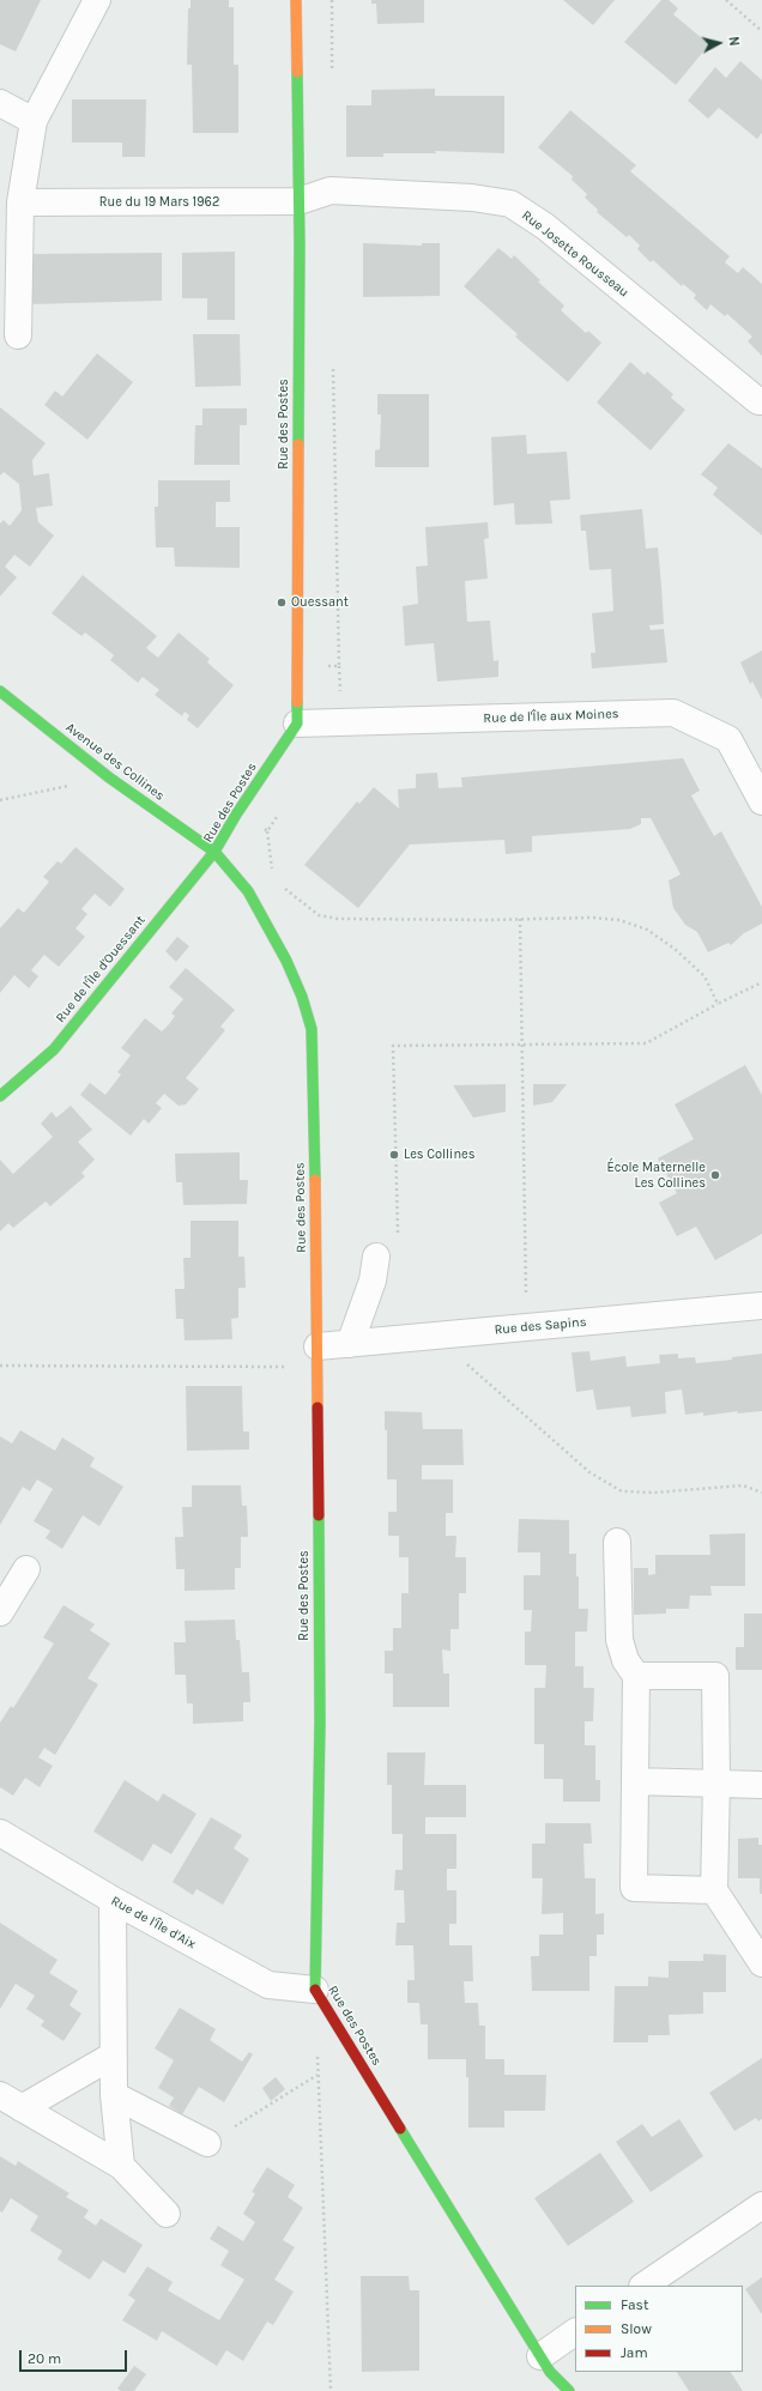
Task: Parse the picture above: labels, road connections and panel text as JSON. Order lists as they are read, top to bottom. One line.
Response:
{"streets":{"street":["Rue du 19 Mars 1962","Rue Josette Rousseau","Rue des Postes","Rue de l'Île aux Moines","Avenue des Collines","Rue de l'Île d'Ouessant","Rue des Sapins","Rue de l'Île d'Aix"]},"crossings":[["Rue du 19 Mars 1962","Rue Josette Rousseau"],["Rue du 19 Mars 1962","Rue des Postes"],["Rue Josette Rousseau","Rue des Postes"],["Rue des Postes","Rue de l'Île aux Moines"],["Rue des Postes","Avenue des Collines"],["Rue des Postes","Rue de l'Île d'Ouessant"],["Rue des Postes","Rue des Sapins"],["Rue des Postes","Rue de l'Île d'Aix"],["Avenue des Collines","Rue de l'Île d'Ouessant"]],"places":["Ouessant","Les Collines","École Maternelle Les Collines"],"legend":["Fast","Slow","Jam"],"scale_bar":"20 m","north":"right"}
